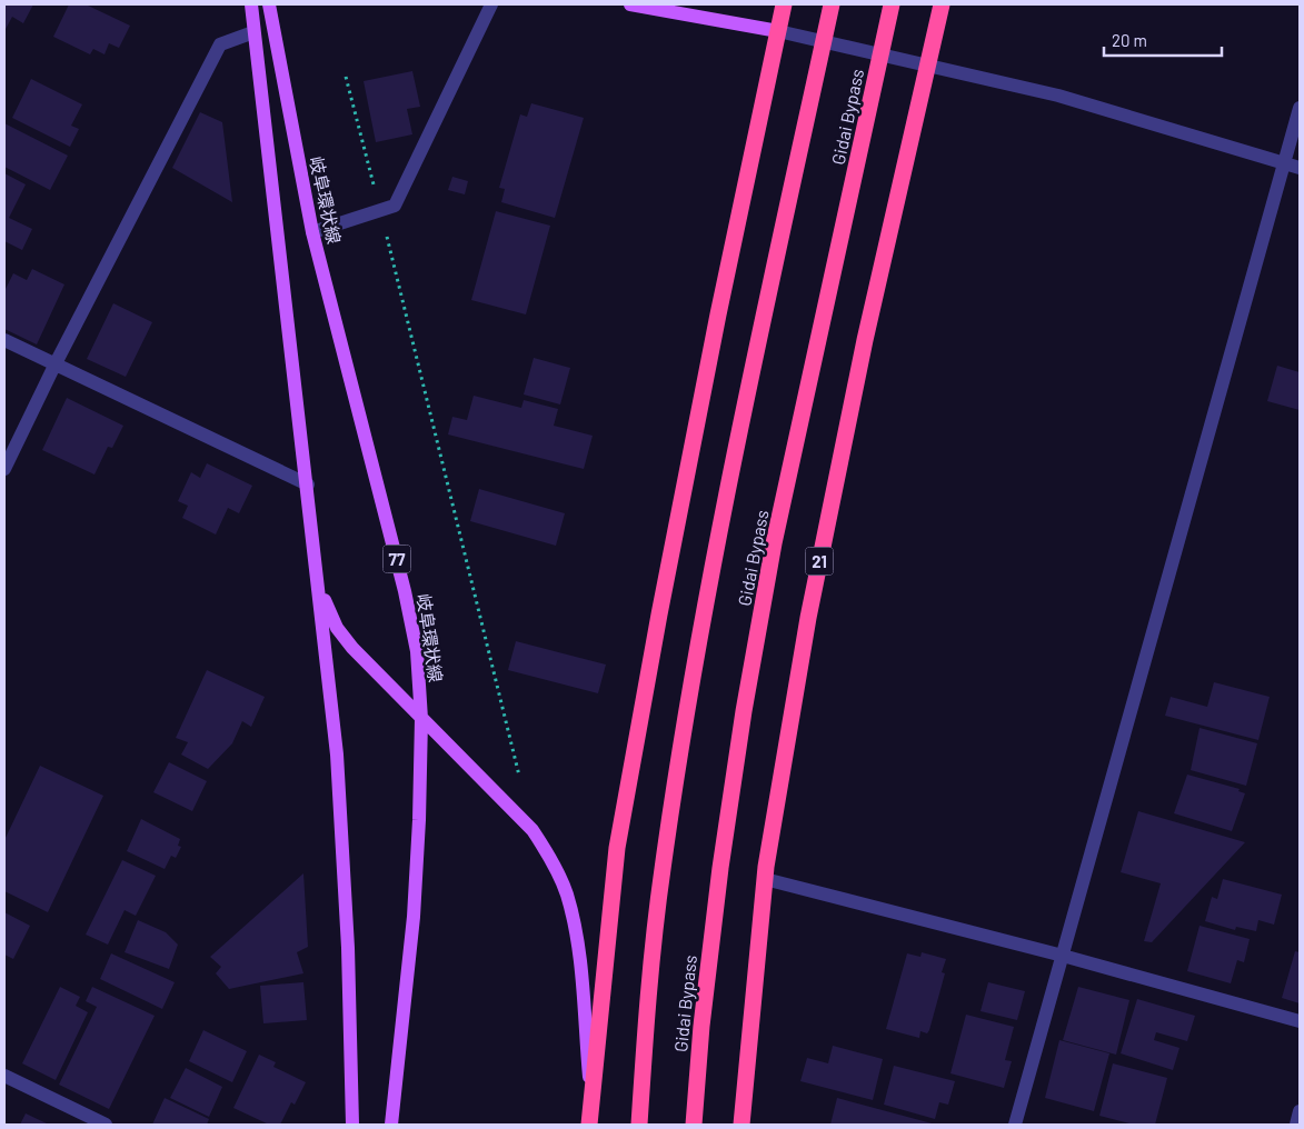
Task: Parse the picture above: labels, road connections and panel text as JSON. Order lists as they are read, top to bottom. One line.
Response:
{"streets":{"highway":["Gidai Bypass","21"],"main road":["岐阜環状線","77"]},"scale_bar":"20 m"}
